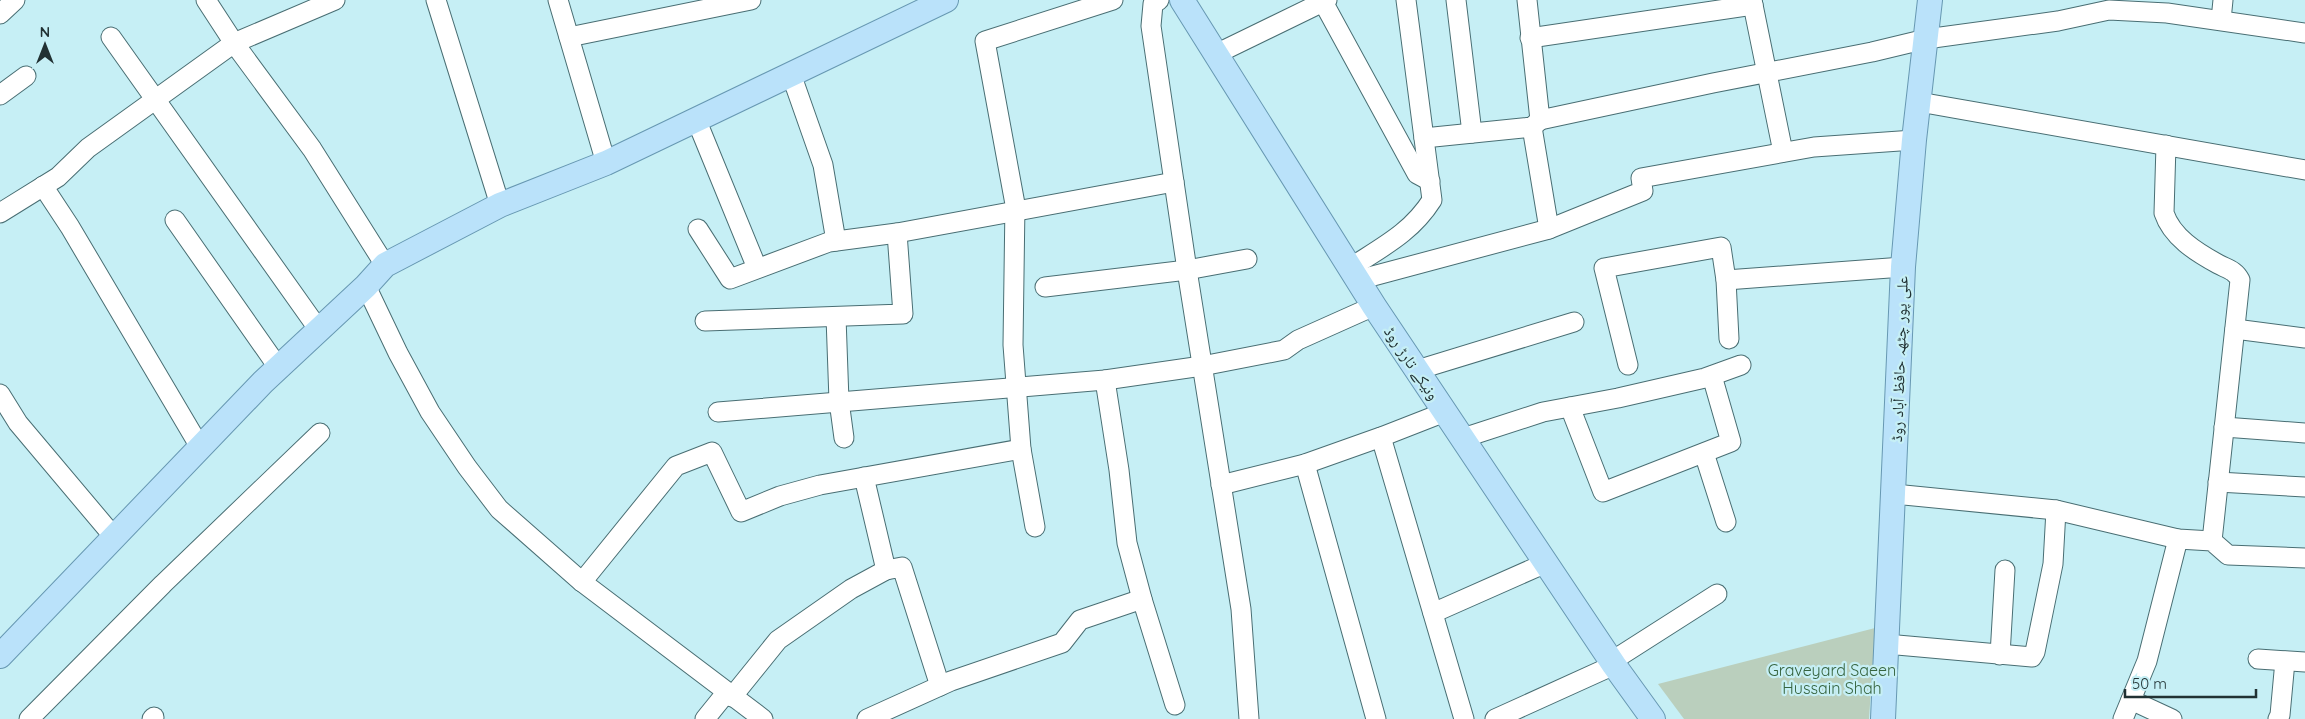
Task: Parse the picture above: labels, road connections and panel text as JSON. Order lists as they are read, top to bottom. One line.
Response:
{"streets":{"main road":["علی پور چٹھہ حافظ آباد روڈ","ونیکے تارڑ روڈ"]},"parks":["Graveyard Saeen Hussain Shah"],"scale_bar":"50 m","north":"top"}
